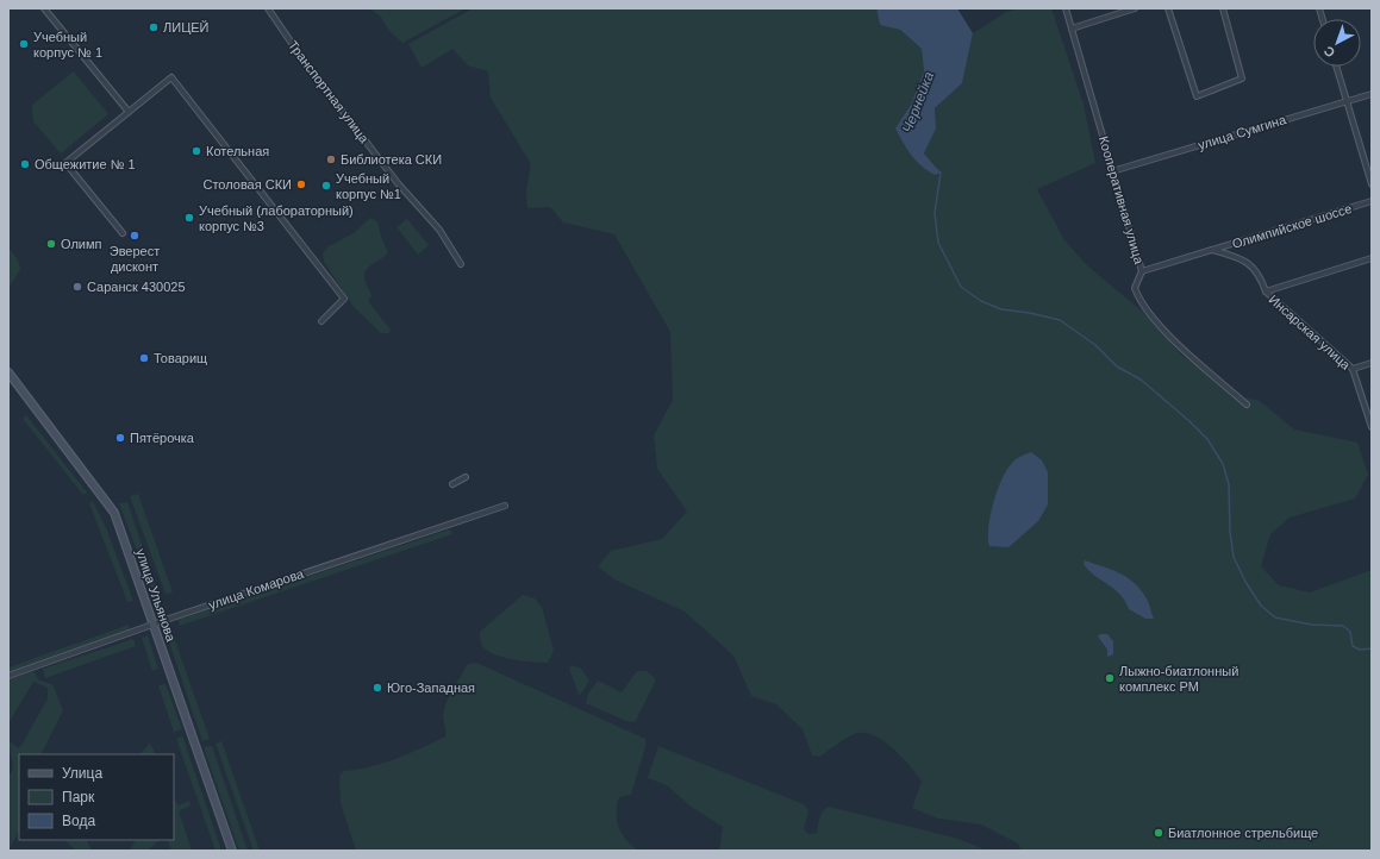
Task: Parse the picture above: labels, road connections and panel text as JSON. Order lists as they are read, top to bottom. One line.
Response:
{"streets":{"main road":["улица Ульянова"],"street":["Транспортная улица","улица Сумгина","Кооперативная улица","Олимпийское шоссе","Инсарская улица","улица Комарова"]},"crossings":[["улица Сумгина","Кооперативная улица"],["Кооперативная улица","Олимпийское шоссе"],["улица Комарова","улица Ульянова"]],"water":["Чернейка"],"places":["ЛИЦЕЙ","Учебный корпус № 1","Котельная","Библиотека СКИ","Общежитие № 1","Столовая СКИ","Учебный корпус №1","Учебный (лабораторный) корпус №3","Эверест дисконт","Олимп","Саранск 430025","Товарищ","Пятёрочка","Лыжно-биатлонный комплекс РМ","Юго-Западная","Биатлонное стрельбище"],"legend":["Улица","Парк","Вода"],"north":"bottom left"}
